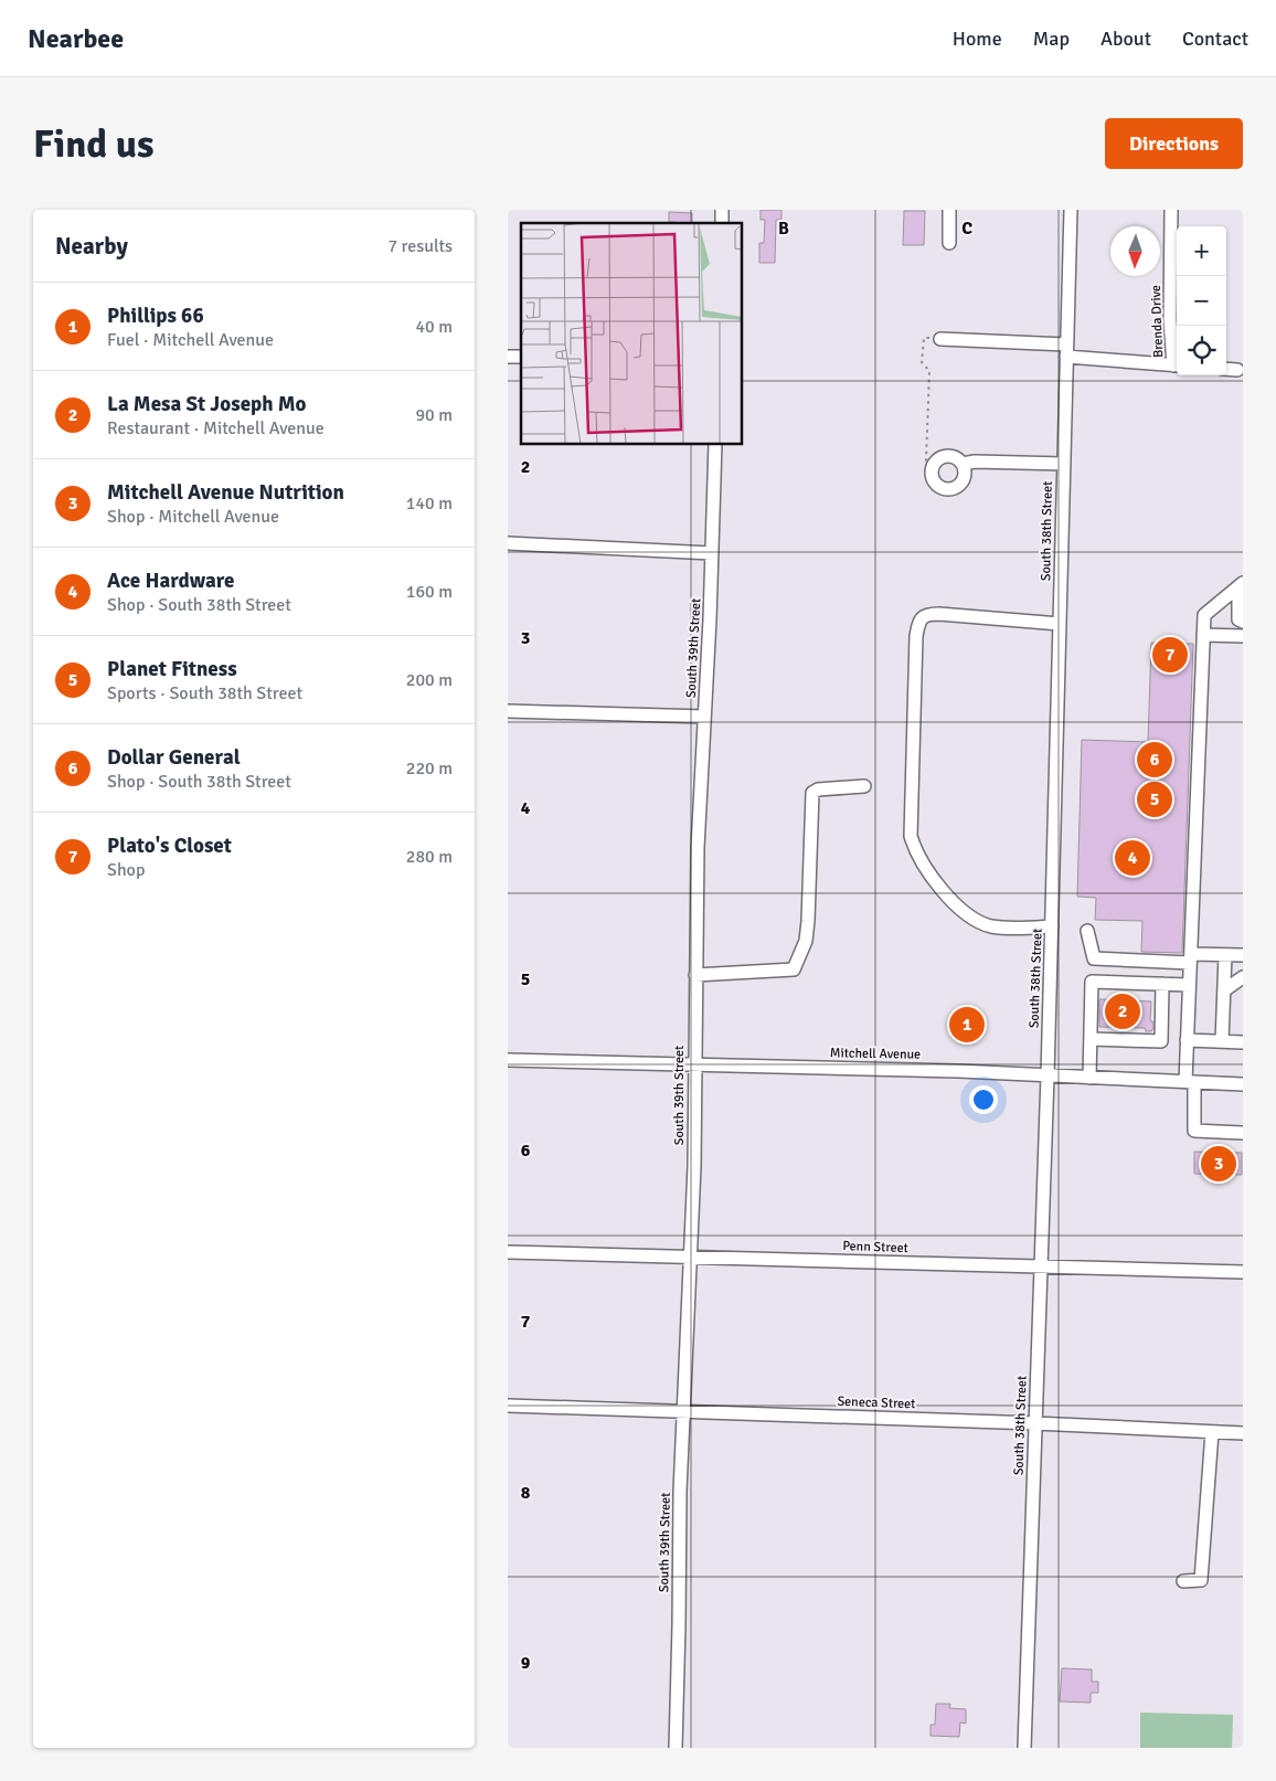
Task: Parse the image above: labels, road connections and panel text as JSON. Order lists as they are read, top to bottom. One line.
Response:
{"streets":{"street":["Brenda Drive","South 38th Street","South 39th Street","Mitchell Avenue","Penn Street","Seneca Street"]},"crossings":[["South 38th Street","Mitchell Avenue"],["South 38th Street","Penn Street"],["South 38th Street","Seneca Street"],["South 39th Street","Mitchell Avenue"],["South 39th Street","Penn Street"],["South 39th Street","Seneca Street"]],"north":"bottom","page":{"header":"Nearbee","nav":["Home","Map","About","Contact"],"buttons":"Directions","title":"Find us","heading":["Nearby","7 results"],"map_buttons":["+","−"],"list":[{"mark":"1","name":"Phillips 66","note":"Fuel · Mitchell Avenue","value":"40 m"},{"mark":"2","name":"La Mesa St Joseph Mo","note":"Restaurant · Mitchell Avenue","value":"90 m"},{"mark":"3","name":"Mitchell Avenue Nutrition","note":"Shop · Mitchell Avenue","value":"140 m"},{"mark":"4","name":"Ace Hardware","note":"Shop · South 38th Street","value":"160 m"},{"mark":"5","name":"Planet Fitness","note":"Sports · South 38th Street","value":"200 m"},{"mark":"6","name":"Dollar General","note":"Shop · South 38th Street","value":"220 m"},{"mark":"7","name":"Plato's Closet","note":"Shop","value":"280 m"}],"pins":["7","6","5","4","2","1","3"]},"grid":{"columns":["B","C"],"rows":["2","3","4","5","6","7","8","9"]}}
